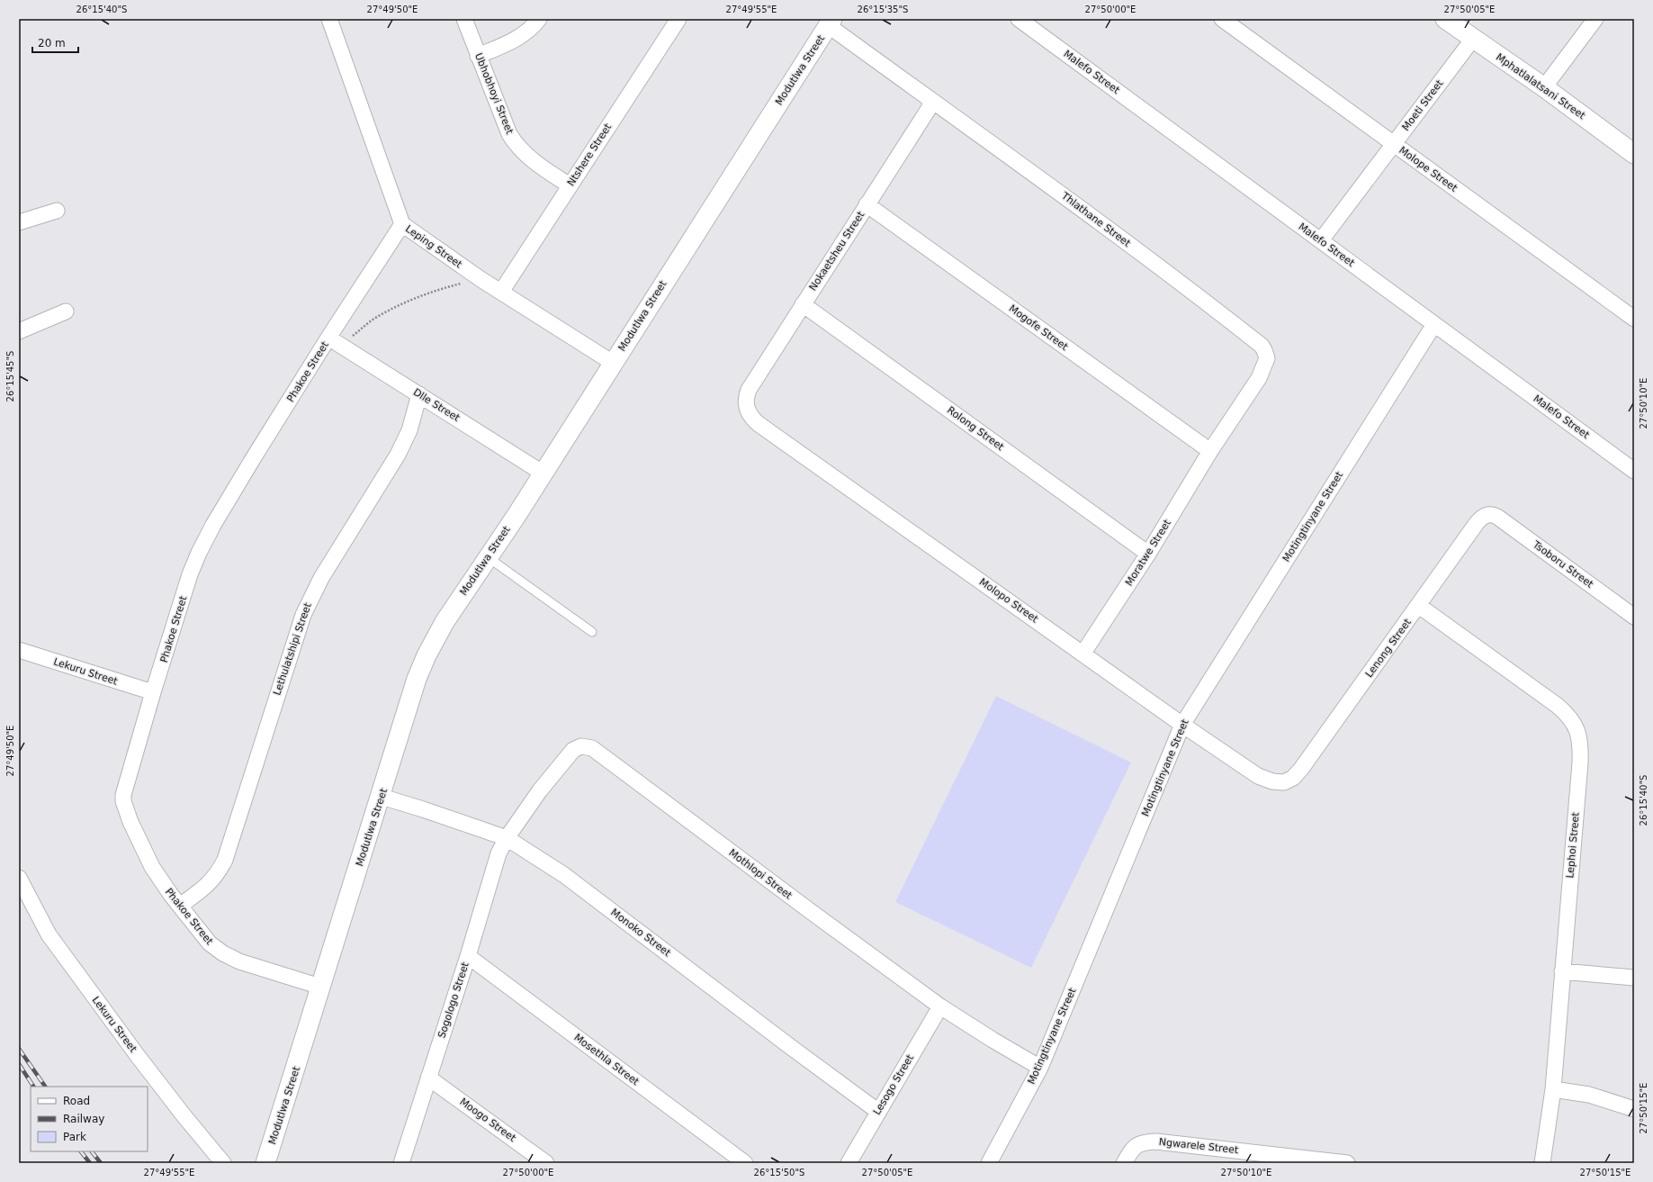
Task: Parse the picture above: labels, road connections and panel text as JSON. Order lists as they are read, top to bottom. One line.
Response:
{"streets":{"street":["Modutlwa Street","Malefo Street","Mphatlalatsani Street","Ubhobhoyi Street","Moeti Street","Ntshere Street","Molope Street","Thlathane Street","Leping Street","Nokaetsheu Street","Mogofe Street","Phakoe Street","Dlle Street","Rolong Street","Motingtinyane Street","Moratwe Street","Tsoboru Street","Molopo Street","Lenong Street","Lethulatshipi Street","Lekuru Street","Lephoi Street","Mothlopi Street","Monoko Street","Sogologo Street","Mosethla Street","Lesogo Street","Moogo Street","Ngwarele Street"]},"crossings":[["Modutlwa Street","Thlathane Street"],["Modutlwa Street","Leping Street"],["Modutlwa Street","Phakoe Street"],["Modutlwa Street","Dlle Street"],["Modutlwa Street","Monoko Street"],["Malefo Street","Moeti Street"],["Malefo Street","Motingtinyane Street"],["Mphatlalatsani Street","Moeti Street"],["Ubhobhoyi Street","Ntshere Street"],["Moeti Street","Molope Street"],["Ntshere Street","Leping Street"],["Thlathane Street","Nokaetsheu Street"],["Thlathane Street","Mogofe Street"],["Thlathane Street","Moratwe Street"],["Leping Street","Phakoe Street"],["Nokaetsheu Street","Mogofe Street"],["Nokaetsheu Street","Rolong Street"],["Nokaetsheu Street","Molopo Street"],["Mogofe Street","Moratwe Street"],["Phakoe Street","Dlle Street"],["Phakoe Street","Lethulatshipi Street"],["Phakoe Street","Lekuru Street"],["Dlle Street","Lethulatshipi Street"],["Rolong Street","Moratwe Street"],["Motingtinyane Street","Molopo Street"],["Motingtinyane Street","Mothlopi Street"],["Moratwe Street","Molopo Street"],["Tsoboru Street","Lenong Street"],["Molopo Street","Lenong Street"],["Lenong Street","Lephoi Street"],["Mothlopi Street","Monoko Street"],["Mothlopi Street","Sogologo Street"],["Mothlopi Street","Lesogo Street"],["Monoko Street","Sogologo Street"],["Monoko Street","Lesogo Street"],["Sogologo Street","Mosethla Street"],["Sogologo Street","Moogo Street"]],"legend":["Road","Railway","Park"],"scale_bar":"20 m","coordinates":["26°15'40\"S","27°49'50\"E","27°49'55\"E","26°15'35\"S","27°50'00\"E","27°50'05\"E","26°15'45\"S","27°50'10\"E","27°50'15\"E","26°15'50\"S"]}
